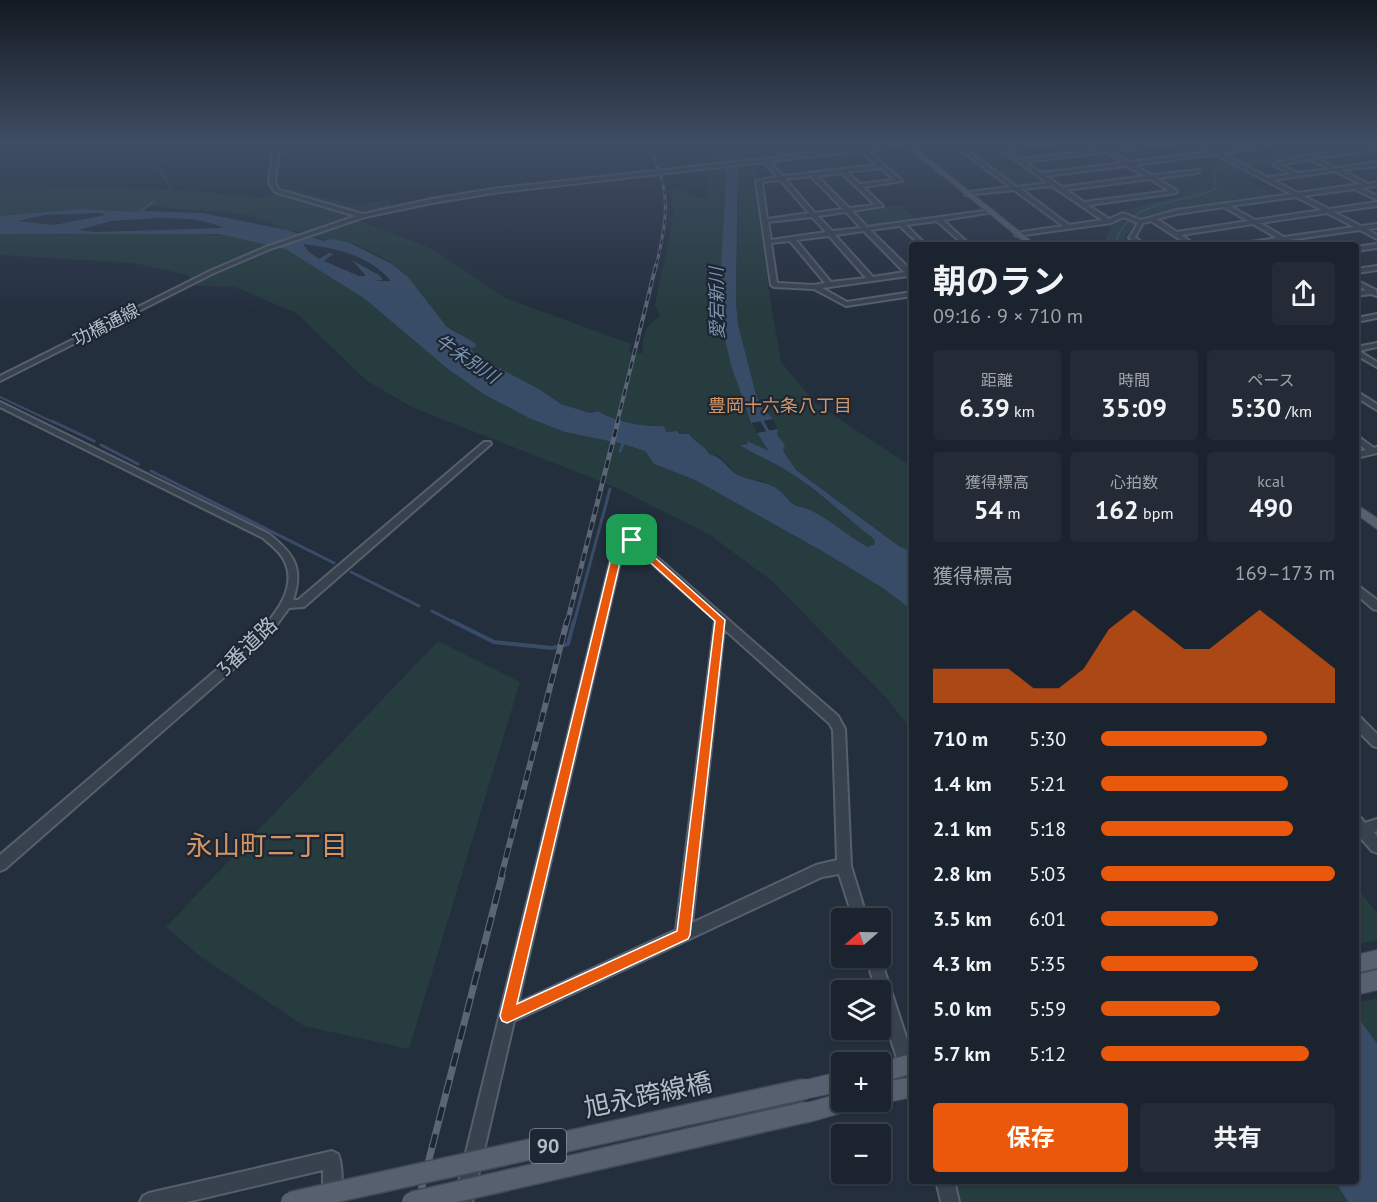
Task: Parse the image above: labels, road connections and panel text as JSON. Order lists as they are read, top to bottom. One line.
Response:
{"streets":{"main road":["旭永跨線橋","90"],"street":["功橋通線","3番道路"]},"districts":["豊岡十六条八丁目","永山町二丁目"],"water":["愛宕新川","牛朱別川"],"north":"left","page":{"heading":["朝のラン","09:16 · 9 × 710 m"],"stats":[["距離","6.39 km"],["時間","35:09"],["ペース","5:30 /km"],["獲得標高","54 m"],["心拍数","162 bpm"],["kcal","490"]],"chart":["獲得標高","169–173 m"],"list":[{"name":"710 m","note":"5:30"},{"name":"1.4 km","note":"5:21"},{"name":"2.1 km","note":"5:18"},{"name":"2.8 km","note":"5:03"},{"name":"3.5 km","note":"6:01"},{"name":"4.3 km","note":"5:35"},{"name":"5.0 km","note":"5:59"},{"name":"5.7 km","note":"5:12"}],"map_buttons":["+","−"],"buttons":["保存","共有"]}}
